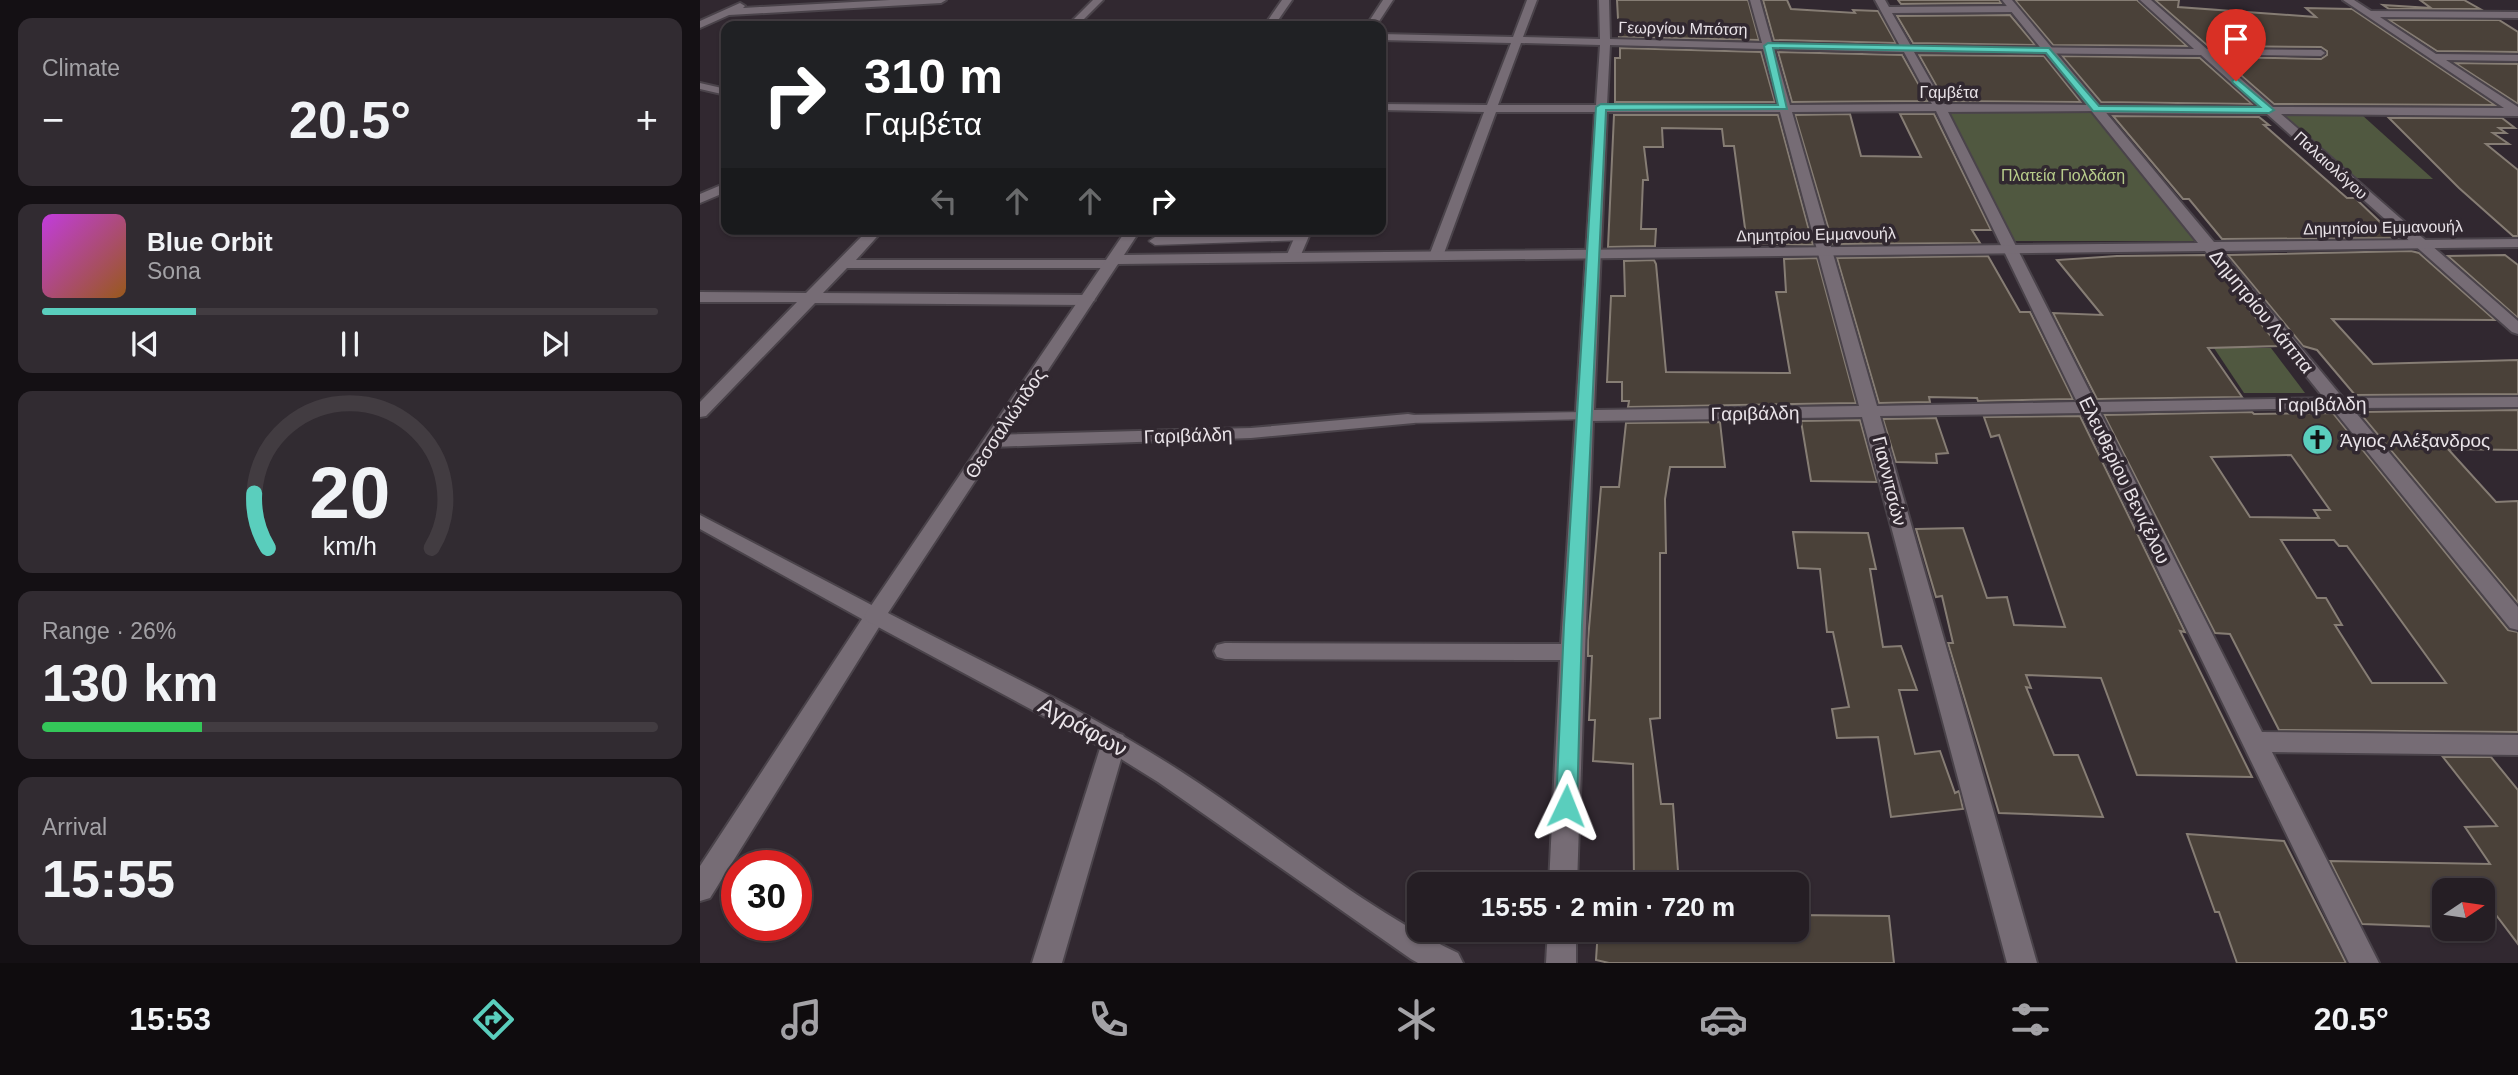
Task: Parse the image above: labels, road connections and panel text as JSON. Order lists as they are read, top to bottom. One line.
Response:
{"streets":{"street":["Γεωργίου Μπότση","Γαμβέτα","Παλαιολόγου","Δημητρίου Εμμανουήλ","Δημητρίου Λάππα","Γαριβάλδη","Θεσσαλιώτιδος","Ελευθερίου Βενιζέλου","Γιαννιτσών","Αγράφων"]},"crossings":[["Γεωργίου Μπότση","Παλαιολόγου"],["Γεωργίου Μπότση","Δημητρίου Λάππα"],["Γεωργίου Μπότση","Ελευθερίου Βενιζέλου"],["Γεωργίου Μπότση","Γιαννιτσών"],["Γαμβέτα","Παλαιολόγου"],["Γαμβέτα","Δημητρίου Λάππα"],["Γαμβέτα","Ελευθερίου Βενιζέλου"],["Γαμβέτα","Γιαννιτσών"],["Παλαιολόγου","Δημητρίου Εμμανουήλ"],["Δημητρίου Εμμανουήλ","Δημητρίου Λάππα"],["Δημητρίου Εμμανουήλ","Θεσσαλιώτιδος"],["Δημητρίου Εμμανουήλ","Ελευθερίου Βενιζέλου"],["Δημητρίου Εμμανουήλ","Γιαννιτσών"],["Δημητρίου Λάππα","Γαριβάλδη"],["Γαριβάλδη","Θεσσαλιώτιδος"],["Γαριβάλδη","Ελευθερίου Βενιζέλου"],["Γαριβάλδη","Γιαννιτσών"],["Θεσσαλιώτιδος","Αγράφων"]],"parks":["Πλατεία Γιολδάση"],"places":{"church":["Άγιος Αλέξανδρος"]},"north":"right","page":{"tile":["Climate",["Range · 26%","130 km"],["Arrival","15:55"]],"turn":["310 m","Γαμβέτα"],"heat":["−","20.5°","+"],"song":["Blue Orbit","Sona"],"limit":"30","trip":"15:55 · 2 min · 720 m","tabs":["15:53","20.5°"],"gauge":["20","km/h"]}}
